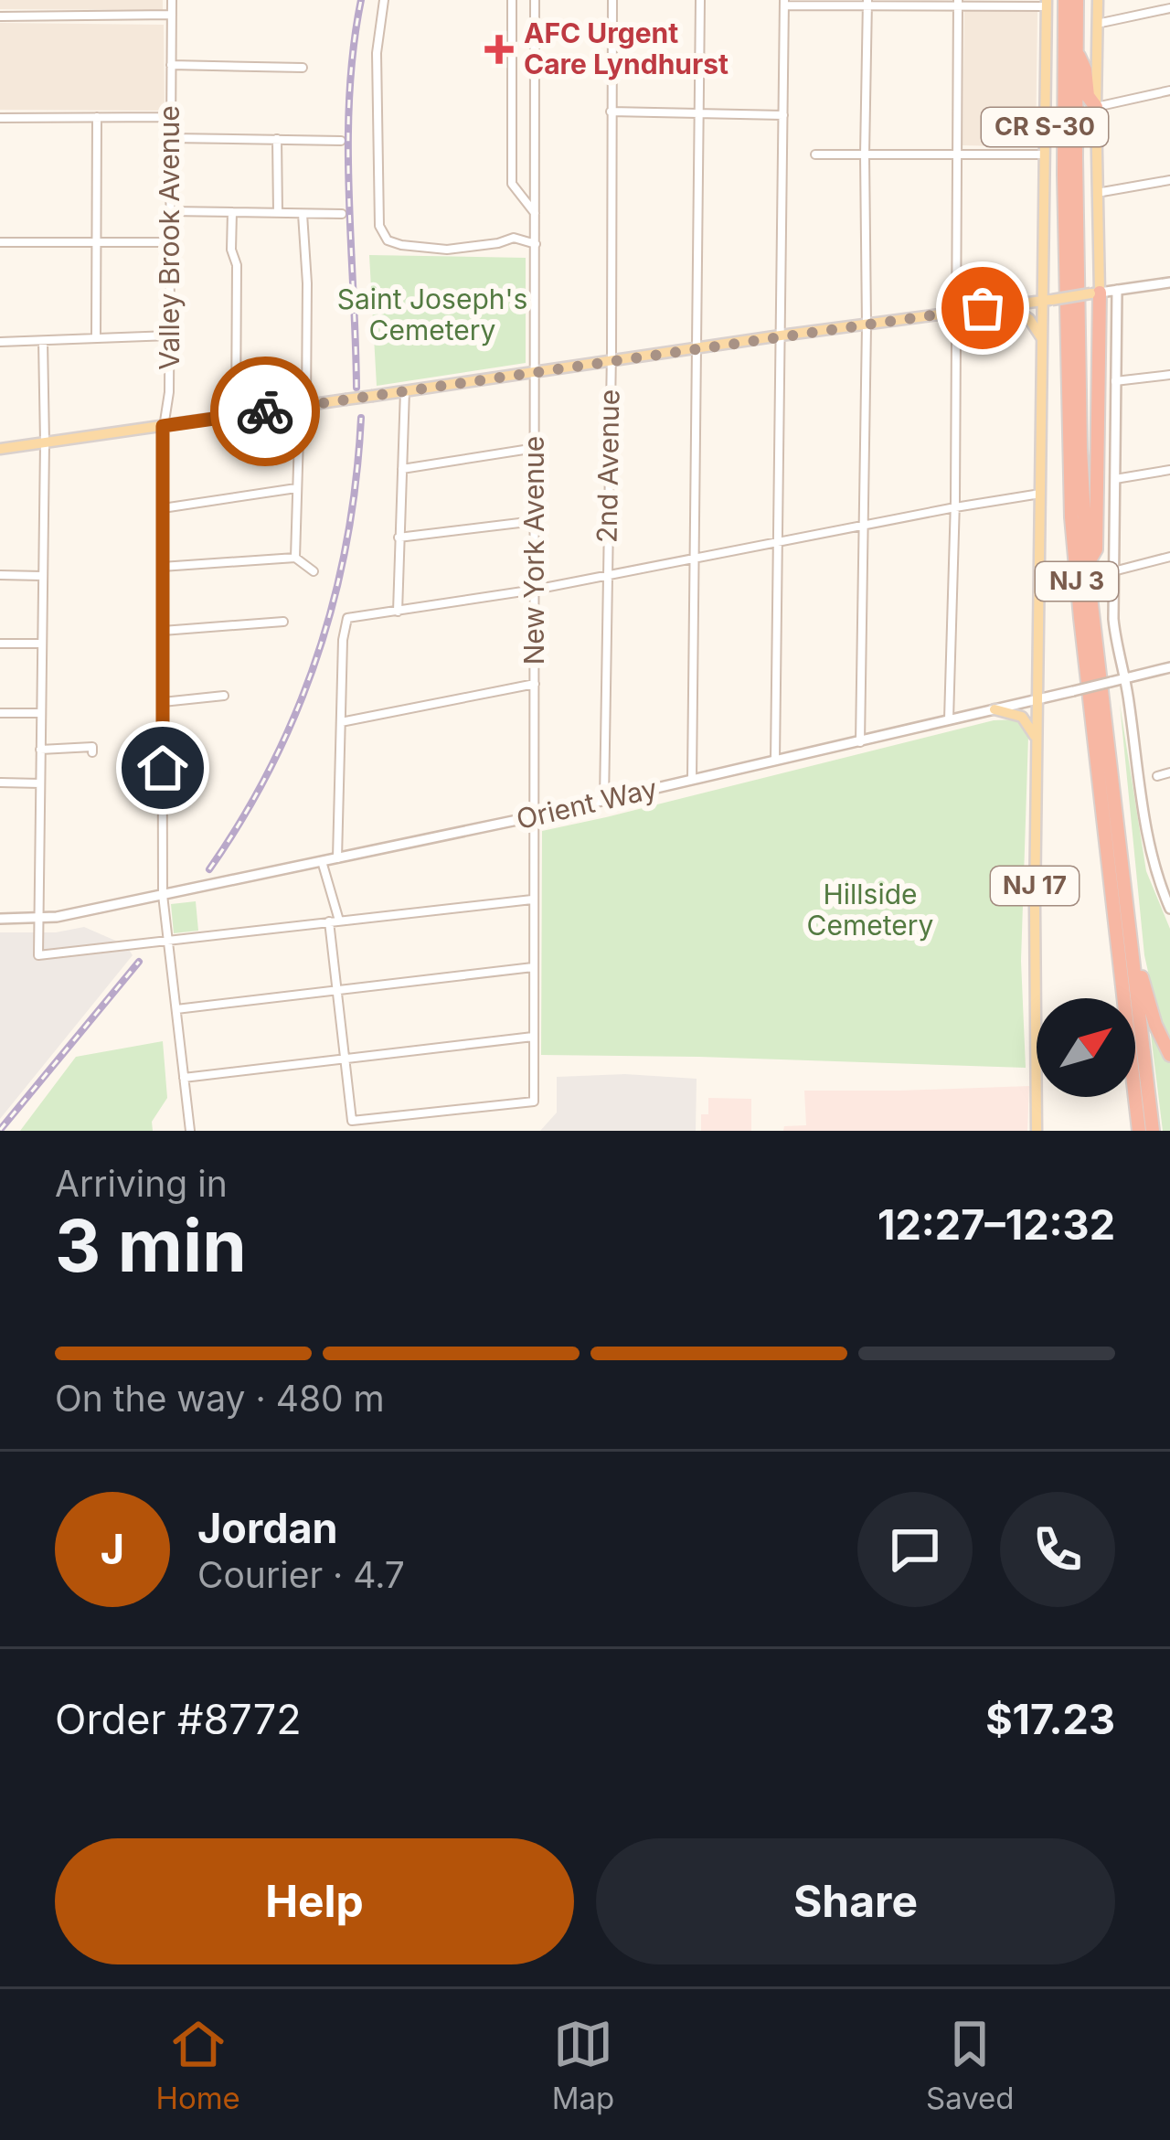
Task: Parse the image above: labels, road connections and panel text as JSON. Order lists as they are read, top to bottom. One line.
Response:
{"streets":{"highway":["NJ 3"],"main road":["CR S-30","NJ 17"],"street":["Valley Brook Avenue","2nd Avenue","New York Avenue","Orient Way"]},"crossings":[["CR S-30","NJ 17"],["Valley Brook Avenue","Orient Way"],["2nd Avenue","Orient Way"],["New York Avenue","Orient Way"],["Orient Way","NJ 17"]],"parks":["Saint Joseph's Cemetery","Hillside Cemetery"],"places":{"health":["AFC Urgent Care Lyndhurst"]},"north":"top right","page":{"heading":["3 min","Arriving in","12:27–12:32"],"panel":["Jordan","Courier · 4.7","Order #8772","$17.23"],"bar":"On the way · 480 m","round":"J","buttons":["Help","Share"],"tabs":["Home","Map","Saved"]}}
